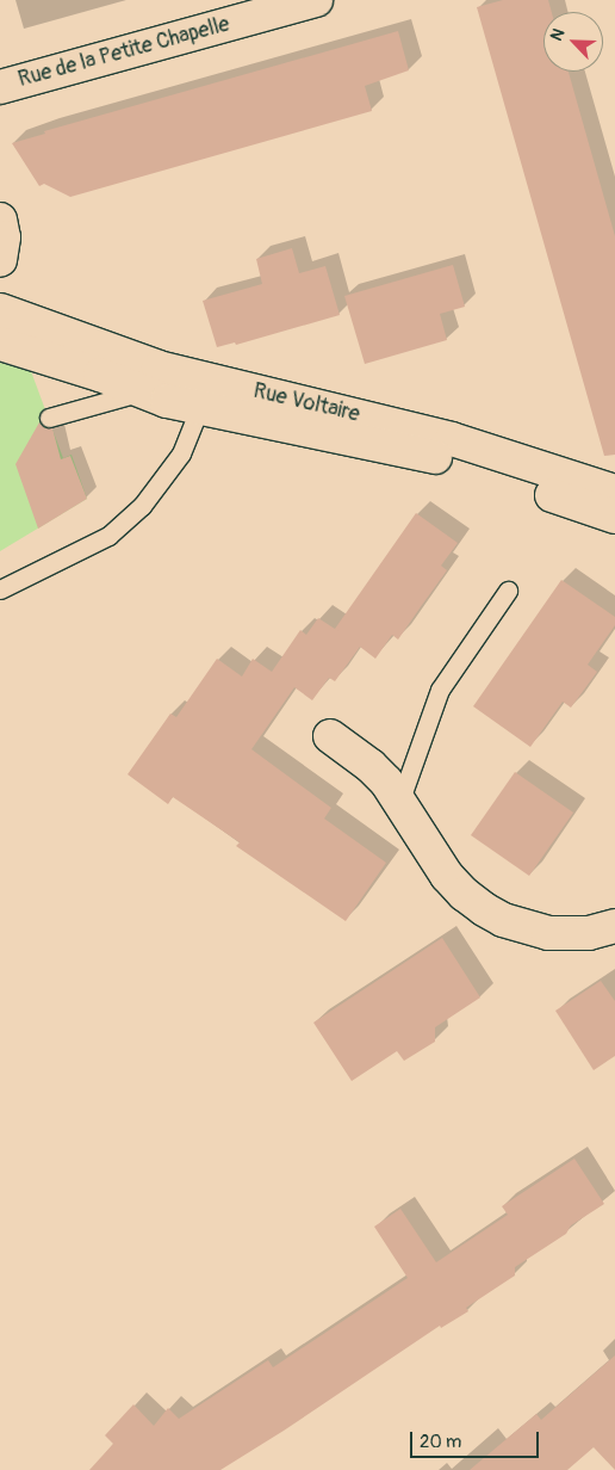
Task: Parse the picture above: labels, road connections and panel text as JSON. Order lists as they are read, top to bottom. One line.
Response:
{"streets":{"street":["Rue de la Petite Chapelle","Rue Voltaire"]},"scale_bar":"20 m","north":"top left"}
